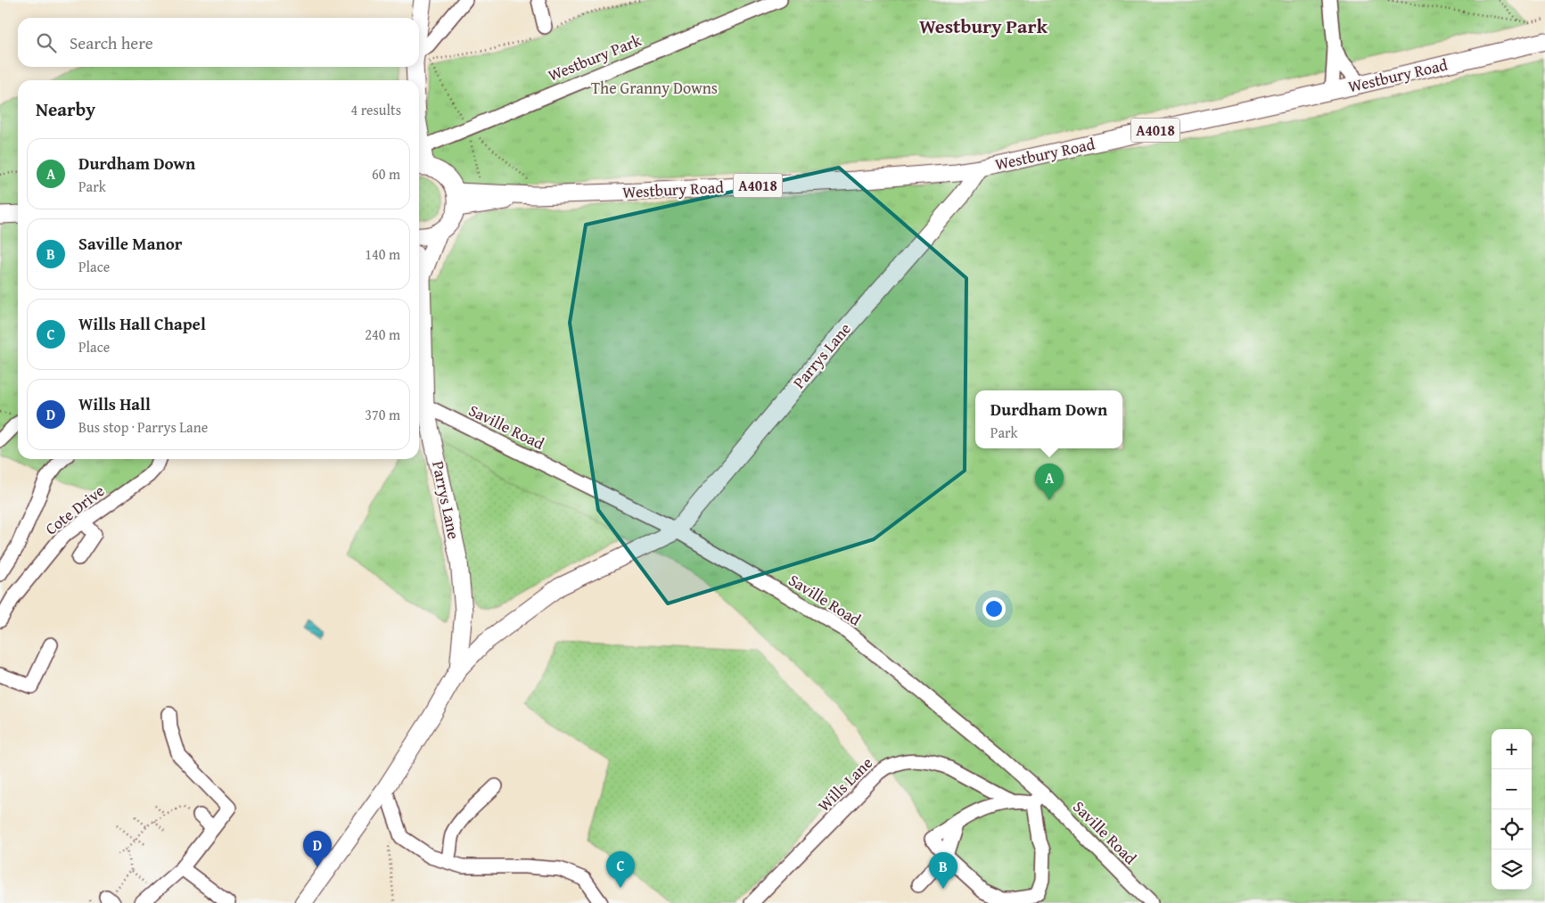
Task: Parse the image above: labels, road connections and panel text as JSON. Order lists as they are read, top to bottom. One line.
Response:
{"streets":{"main road":["Westbury Road","A4018","Parrys Lane"],"street":["Westbury Park","Saville Road","Cote Drive","Wills Lane"]},"crossings":[["Westbury Road","Parrys Lane"],["Parrys Lane","Saville Road"],["Saville Road","Wills Lane"]],"districts":["Westbury Park"],"parks":["The Granny Downs"],"page":{"search":"Search here","heading":["Nearby","4 results"],"list":[{"mark":"A","name":"Durdham Down","note":"Park","value":"60 m"},{"mark":"B","name":"Saville Manor","note":"Place","value":"140 m"},{"mark":"C","name":"Wills Hall Chapel","note":"Place","value":"240 m"},{"mark":"D","name":"Wills Hall","note":"Bus stop · Parrys Lane","value":"370 m"}],"popup":["Durdham Down","Park"],"pins":["A","D","C","B"],"map_buttons":["+","−"]}}
